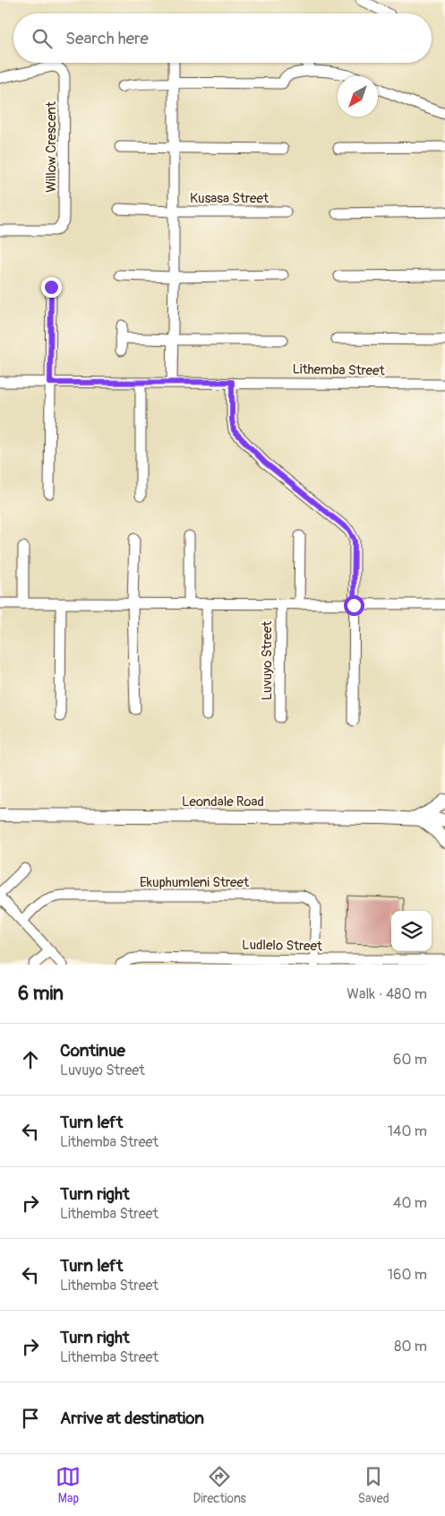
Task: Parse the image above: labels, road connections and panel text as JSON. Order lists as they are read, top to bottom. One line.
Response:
{"streets":{"main road":["Leondale Road"],"street":["Willow Crescent","Kusasa Street","Lithemba Street","Luvuyo Street","Ekuphumleni Street","Ludlelo Street"]},"crossings":[["Kusasa Street","Lithemba Street"],["Ekuphumleni Street","Ludlelo Street"]],"north":"bottom left","page":{"search":"Search here","heading":["6 min","Walk · 480 m"],"list":[["Continue","Luvuyo Street","60 m"],["Turn left","Lithemba Street","140 m"],["Turn right","Lithemba Street","40 m"],["Turn left","Lithemba Street","160 m"],["Turn right","Lithemba Street","80 m"],"Arrive at destination"],"nav":["Map","Directions","Saved"]}}
